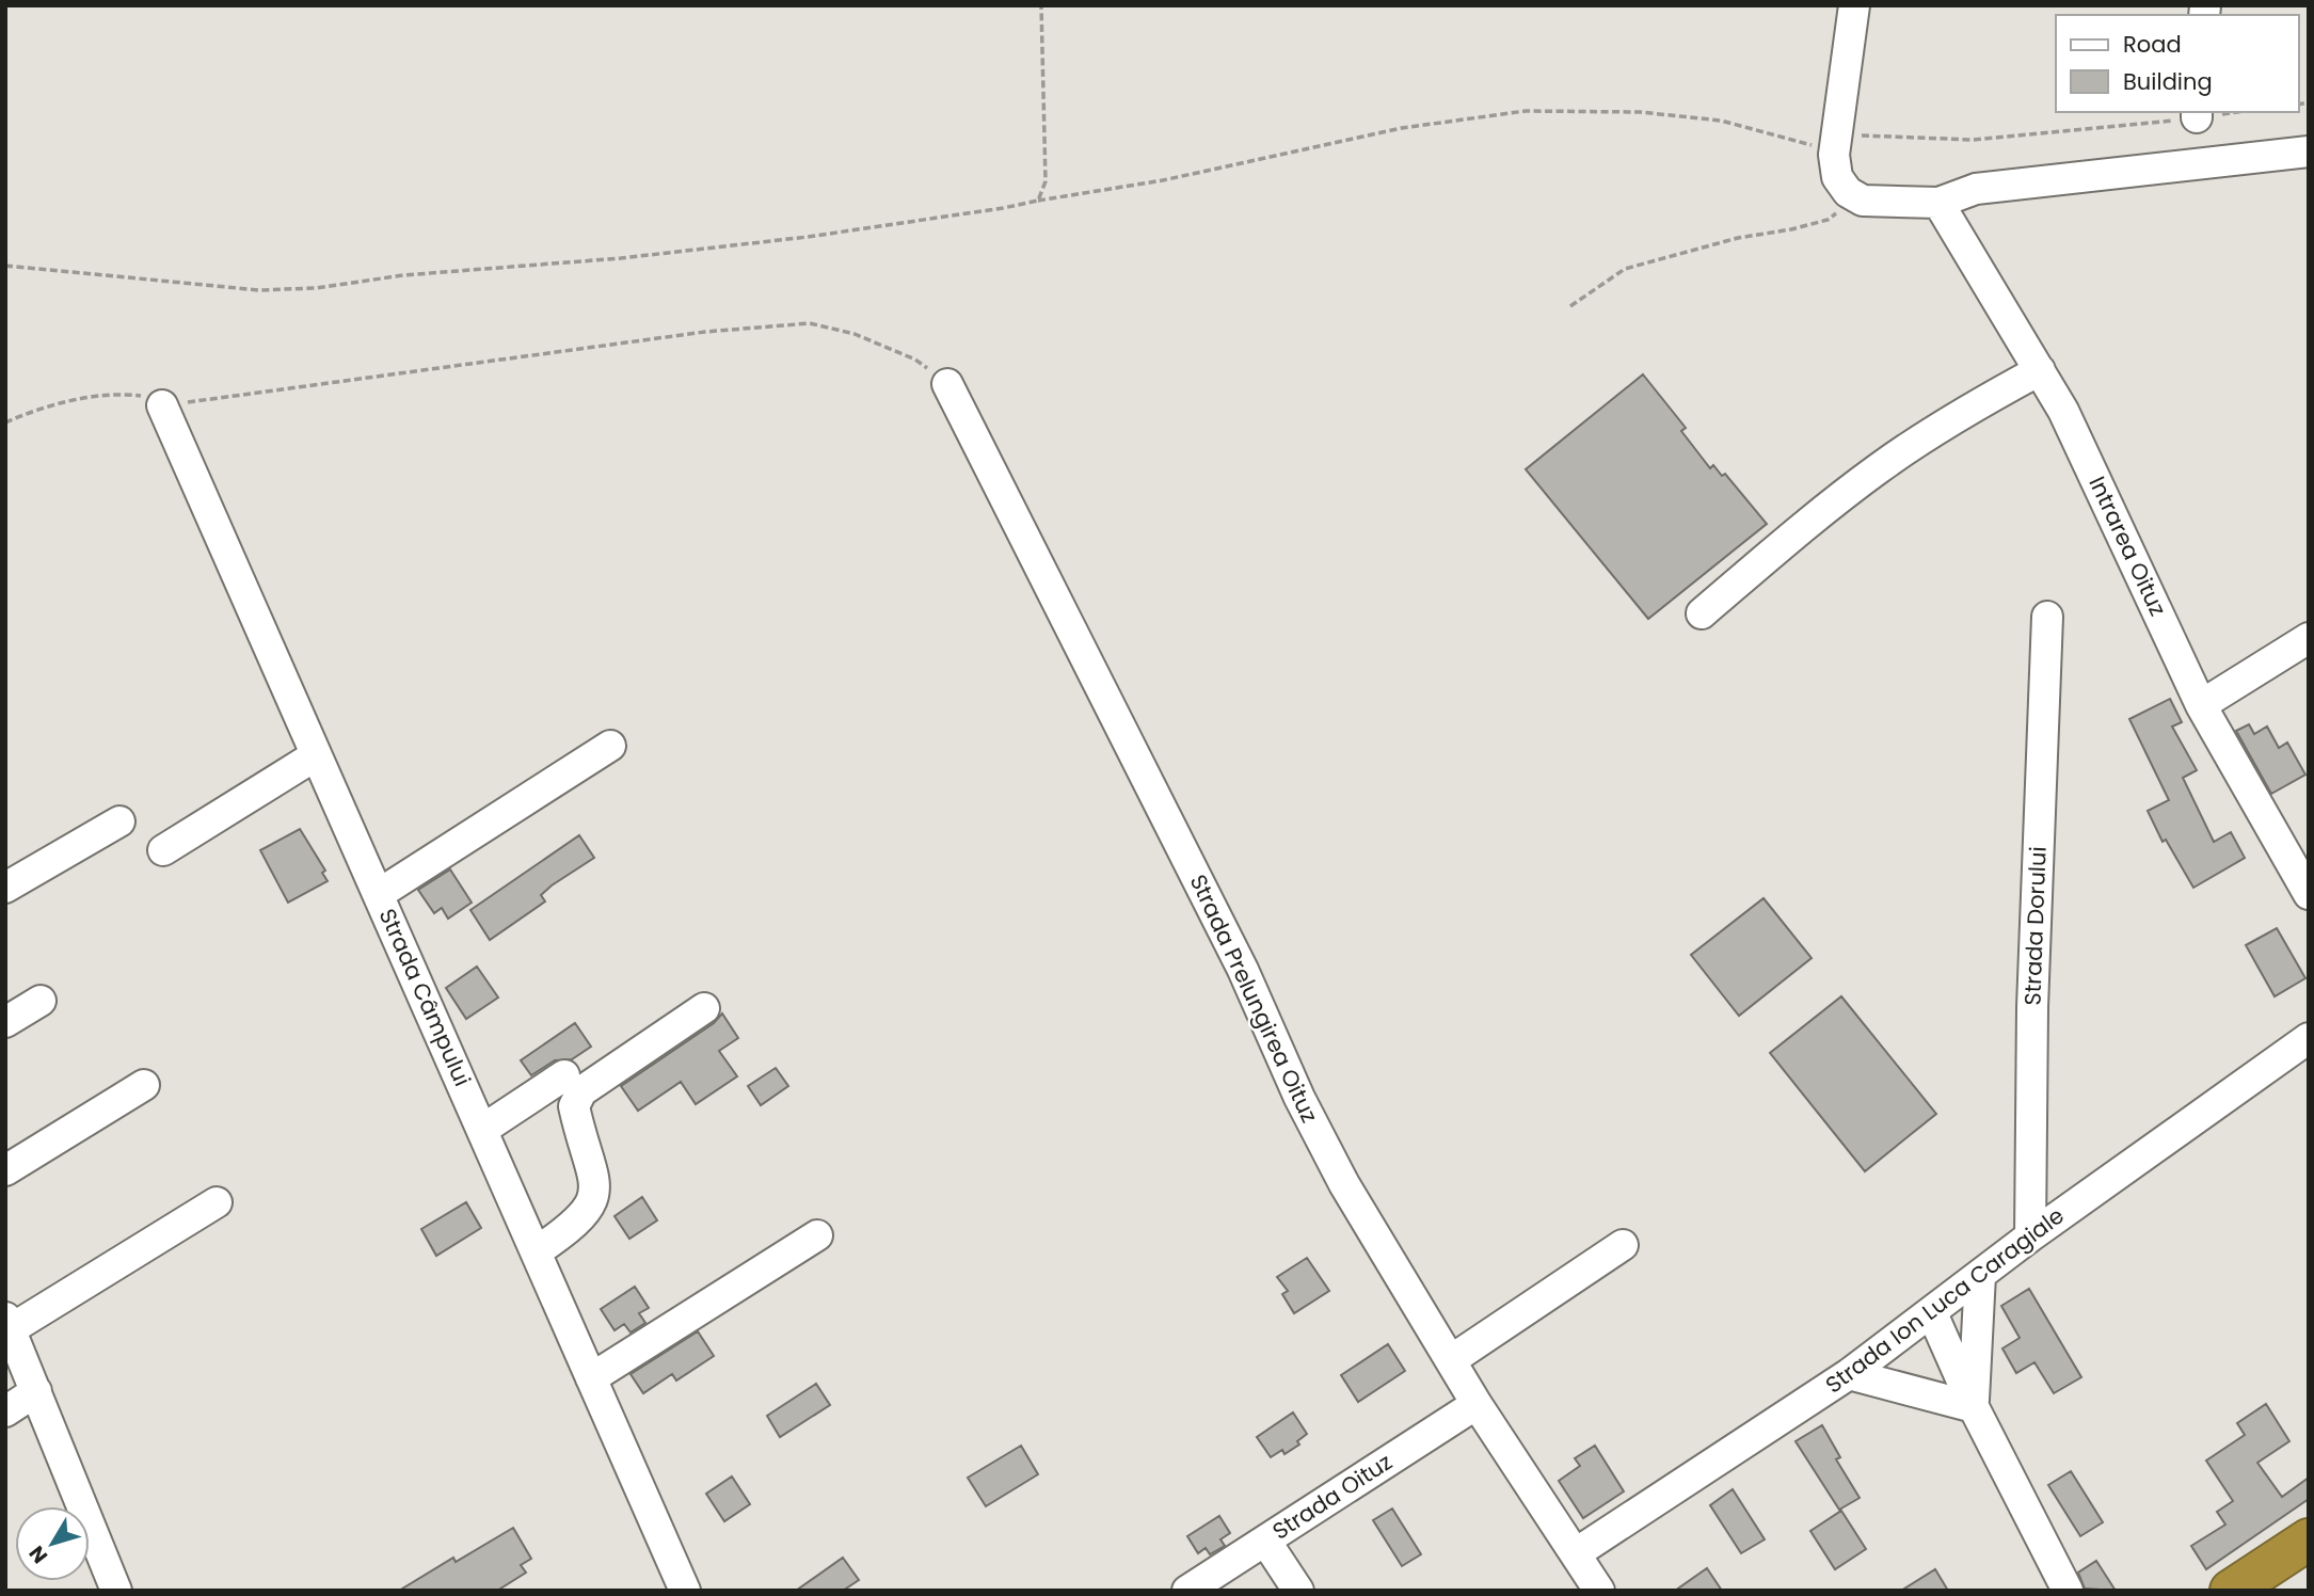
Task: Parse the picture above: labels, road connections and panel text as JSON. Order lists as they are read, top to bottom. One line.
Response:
{"streets":{"street":["Intrarea Oituz","Strada Dorului","Strada Câmpului","Strada Prelungirea Oituz","Strada Ion Luca Caragiale","Strada Oituz"]},"crossings":[["Strada Dorului","Strada Ion Luca Caragiale"],["Strada Prelungirea Oituz","Strada Ion Luca Caragiale"],["Strada Prelungirea Oituz","Strada Oituz"]],"legend":["Road","Building"],"north":"bottom left"}
